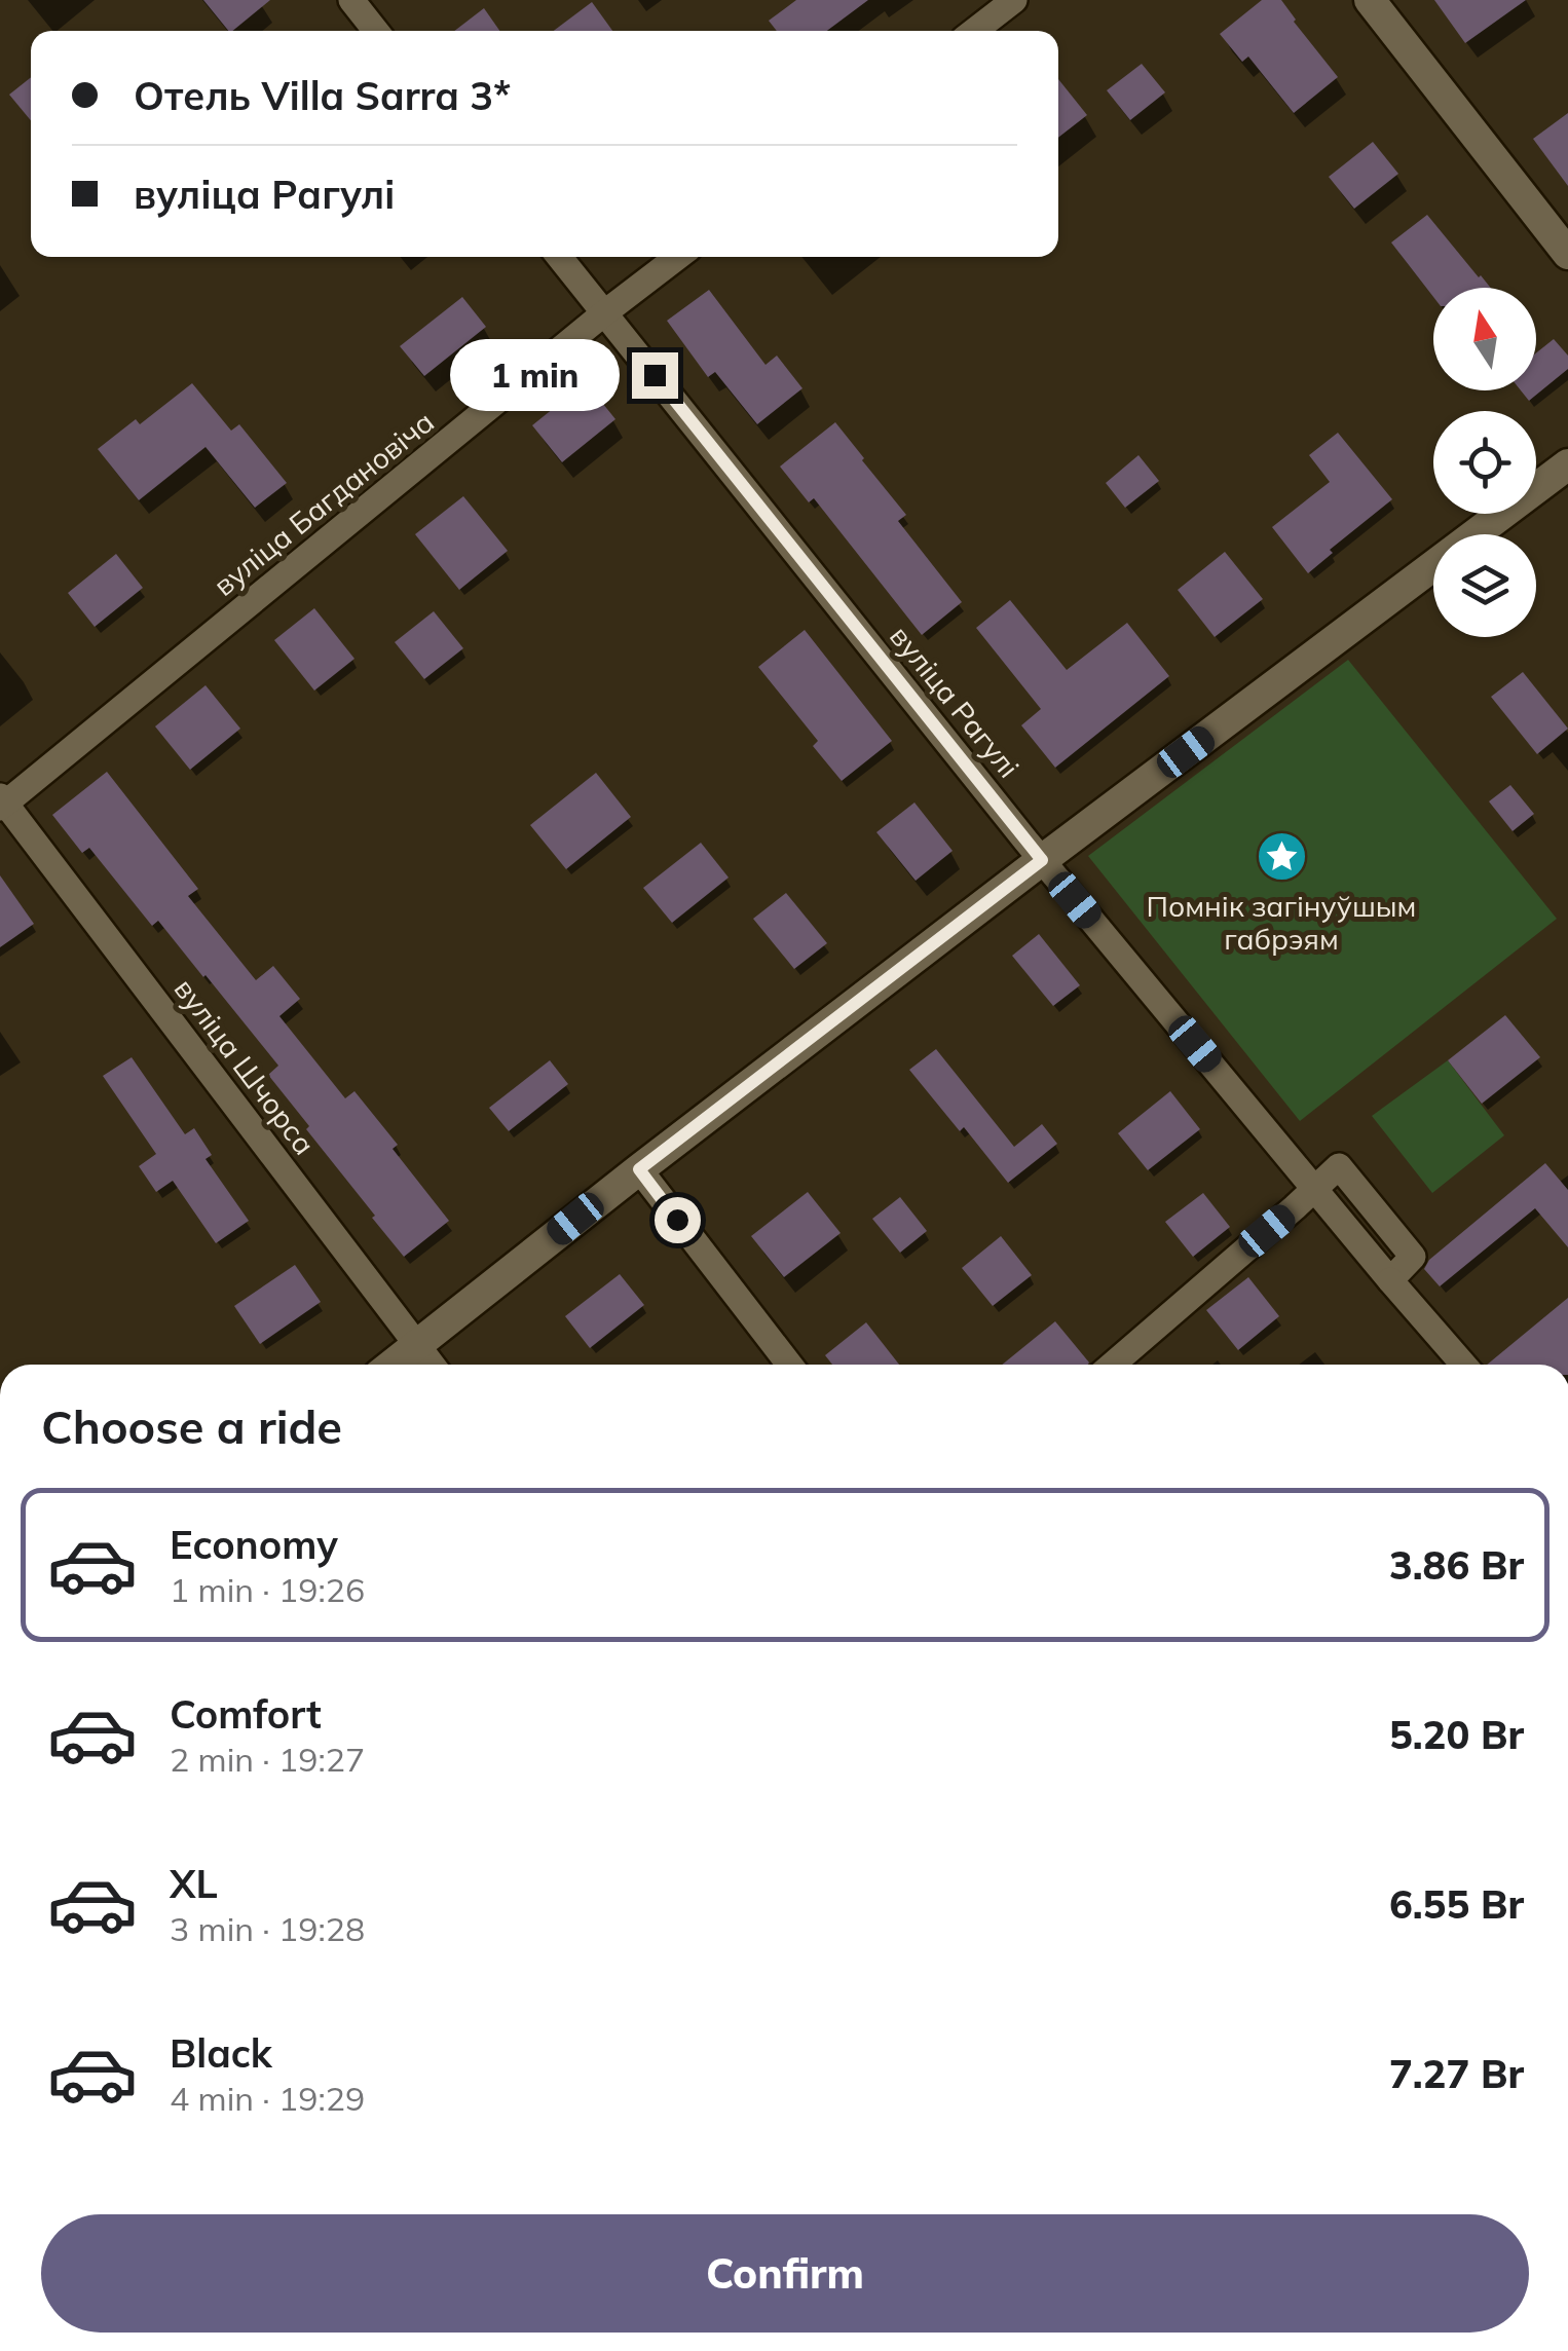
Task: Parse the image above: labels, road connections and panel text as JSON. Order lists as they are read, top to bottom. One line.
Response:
{"streets":{"street":["вуліца Багдановіча","вуліца Рагулі","вуліца Шчорса"]},"crossings":[["вуліца Багдановіча","вуліца Рагулі"],["вуліца Багдановіча","вуліца Шчорса"]],"places":{"place":["Помнік загінуўшым габрэям"]},"north":"top","page":{"banner":["Отель Villa Sarra 3*","вуліца Рагулі"],"bubble":"1 min","heading":"Choose a ride","list":[{"name":"Economy","note":"1 min · 19:26","value":"3.86 Br"},{"name":"Comfort","note":"2 min · 19:27","value":"5.20 Br"},{"name":"XL","note":"3 min · 19:28","value":"6.55 Br"},{"name":"Black","note":"4 min · 19:29","value":"7.27 Br"}],"buttons":"Confirm"}}
